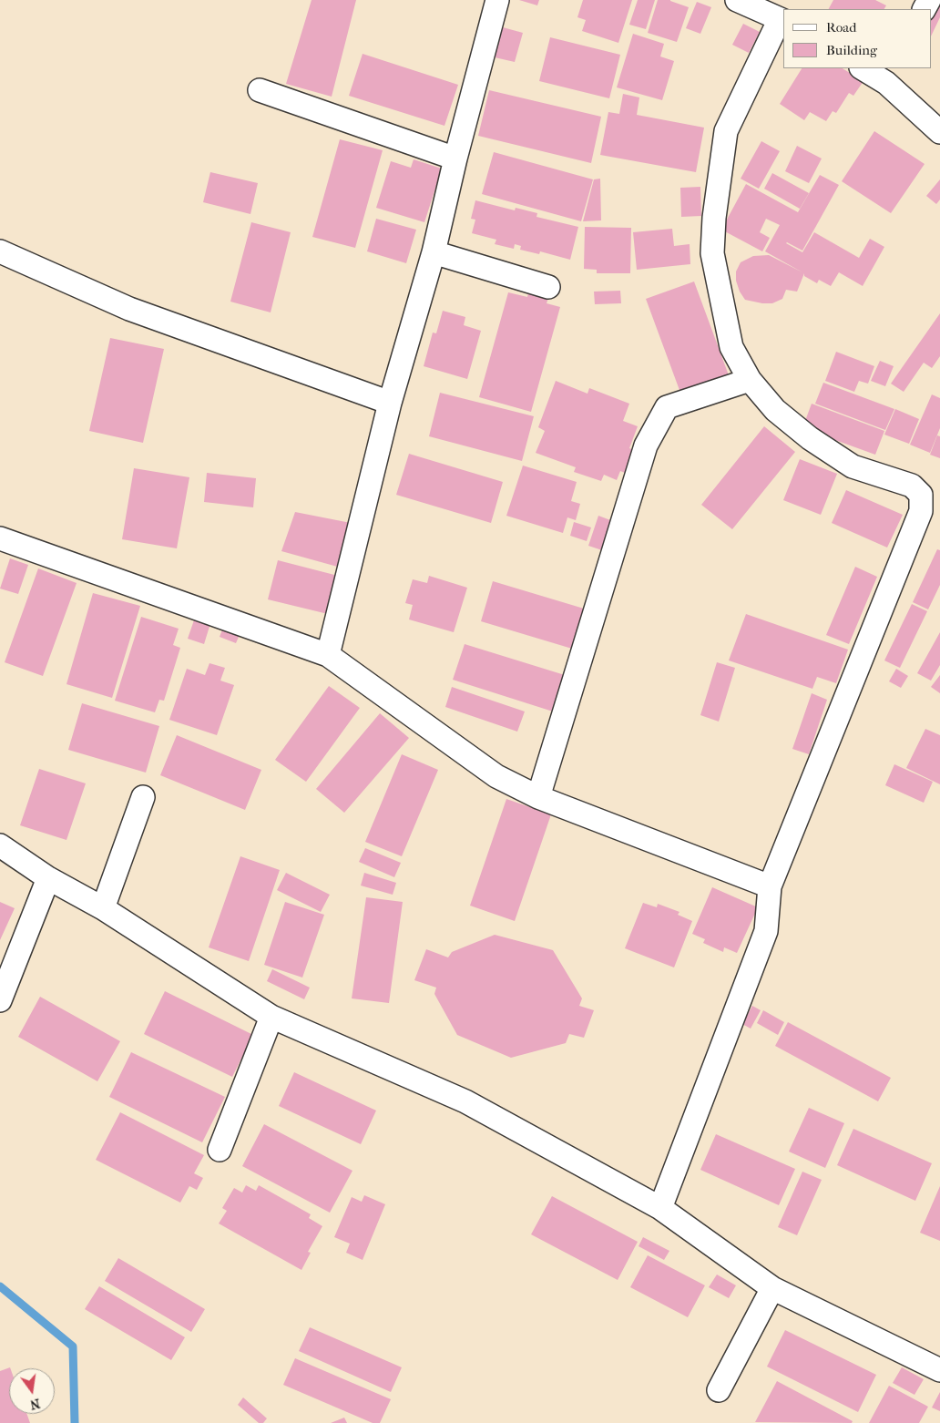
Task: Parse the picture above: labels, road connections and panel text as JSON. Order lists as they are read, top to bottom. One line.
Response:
{"legend":["Road","Building"],"north":"bottom"}
